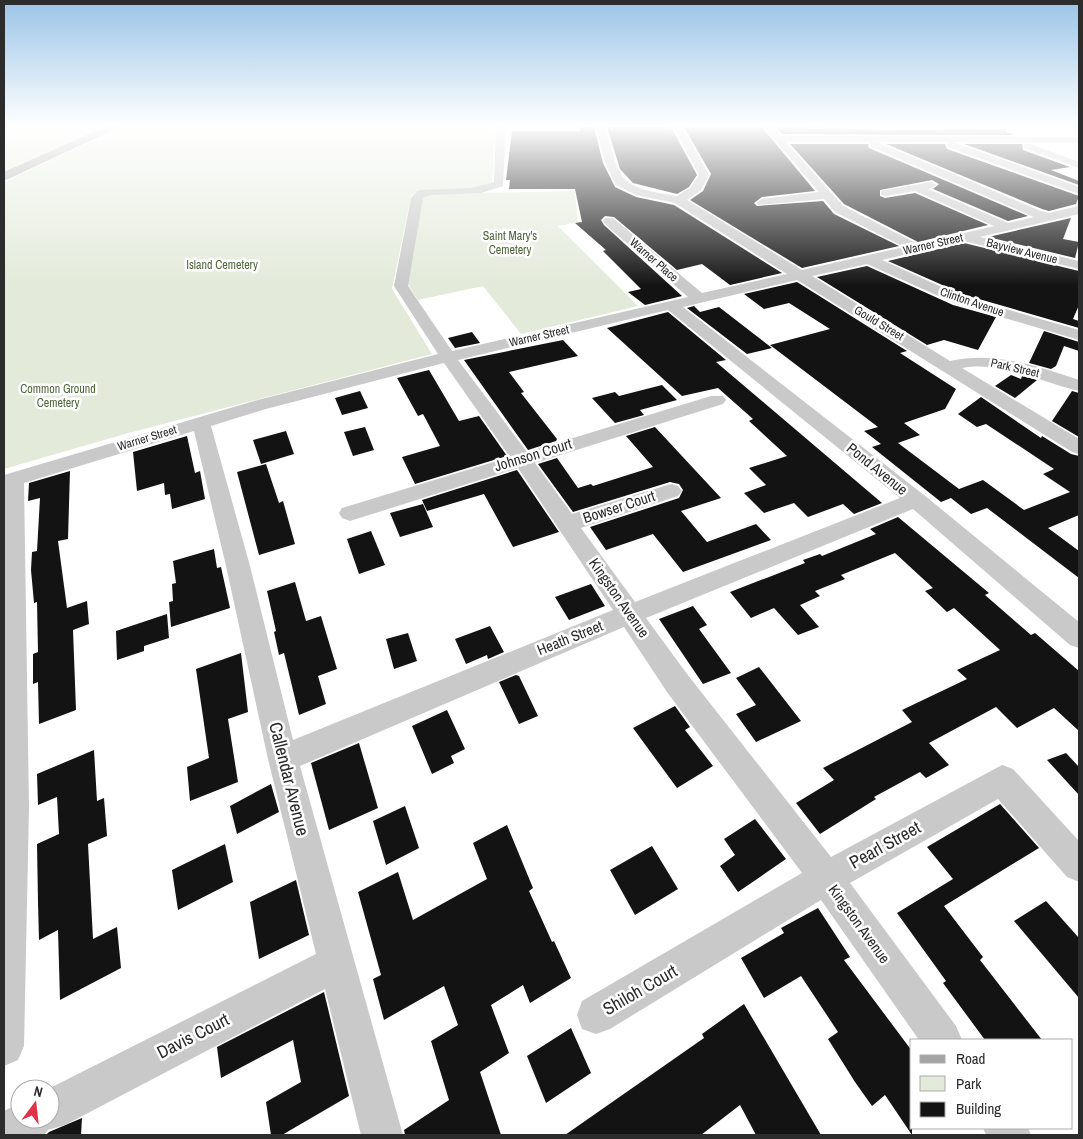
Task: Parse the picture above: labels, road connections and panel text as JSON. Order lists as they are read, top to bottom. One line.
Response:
{"streets":{"street":["Warner Street","Bayview Avenue","Warner Place","Clinton Avenue","Gould Street","Park Street","Johnson Court","Pond Avenue","Bowser Court","Kingston Avenue","Heath Street","Callendar Avenue","Pearl Street","Shiloh Court","Davis Court"]},"crossings":[["Warner Street","Bayview Avenue"],["Warner Street","Warner Place"],["Warner Street","Clinton Avenue"],["Warner Street","Gould Street"],["Warner Street","Pond Avenue"],["Warner Street","Kingston Avenue"],["Warner Street","Callendar Avenue"],["Gould Street","Park Street"],["Johnson Court","Kingston Avenue"],["Pond Avenue","Heath Street"],["Bowser Court","Kingston Avenue"],["Kingston Avenue","Heath Street"],["Kingston Avenue","Pearl Street"],["Heath Street","Callendar Avenue"],["Callendar Avenue","Davis Court"],["Pearl Street","Shiloh Court"]],"parks":["Saint Mary's Cemetery","Island Cemetery","Common Ground Cemetery"],"legend":["Road","Park","Building"],"north":"top"}
